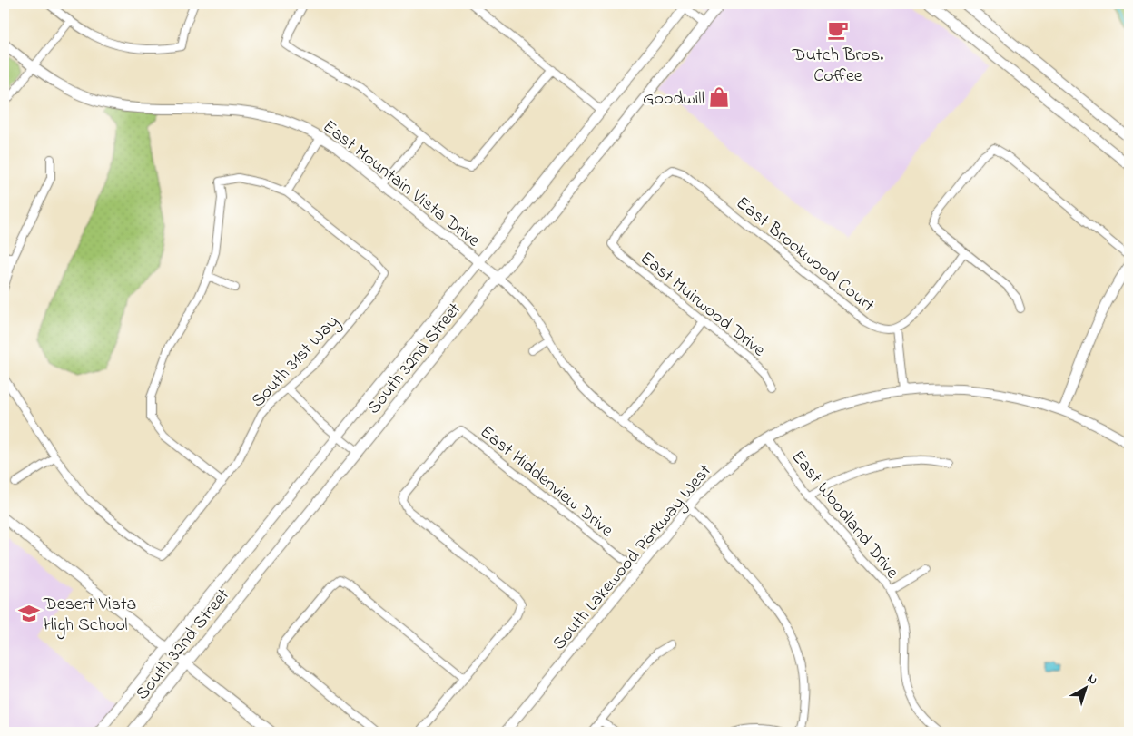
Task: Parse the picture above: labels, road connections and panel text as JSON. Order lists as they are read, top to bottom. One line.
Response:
{"streets":{"main road":["East Mountain Vista Drive","South 32nd Street","South Lakewood Parkway West"],"street":["East Brookwood Court","East Muirwood Drive","South 31st Way","East Hiddenview Drive","East Woodland Drive"]},"crossings":[["East Mountain Vista Drive","South 32nd Street"],["East Brookwood Court","East Muirwood Drive"],["East Hiddenview Drive","South Lakewood Parkway West"],["East Woodland Drive","South Lakewood Parkway West"]],"places":{"cafe":["Dutch Bros. Coffee"],"shop":["Goodwill"],"school or university":["Desert Vista High School"]},"north":"top right"}
